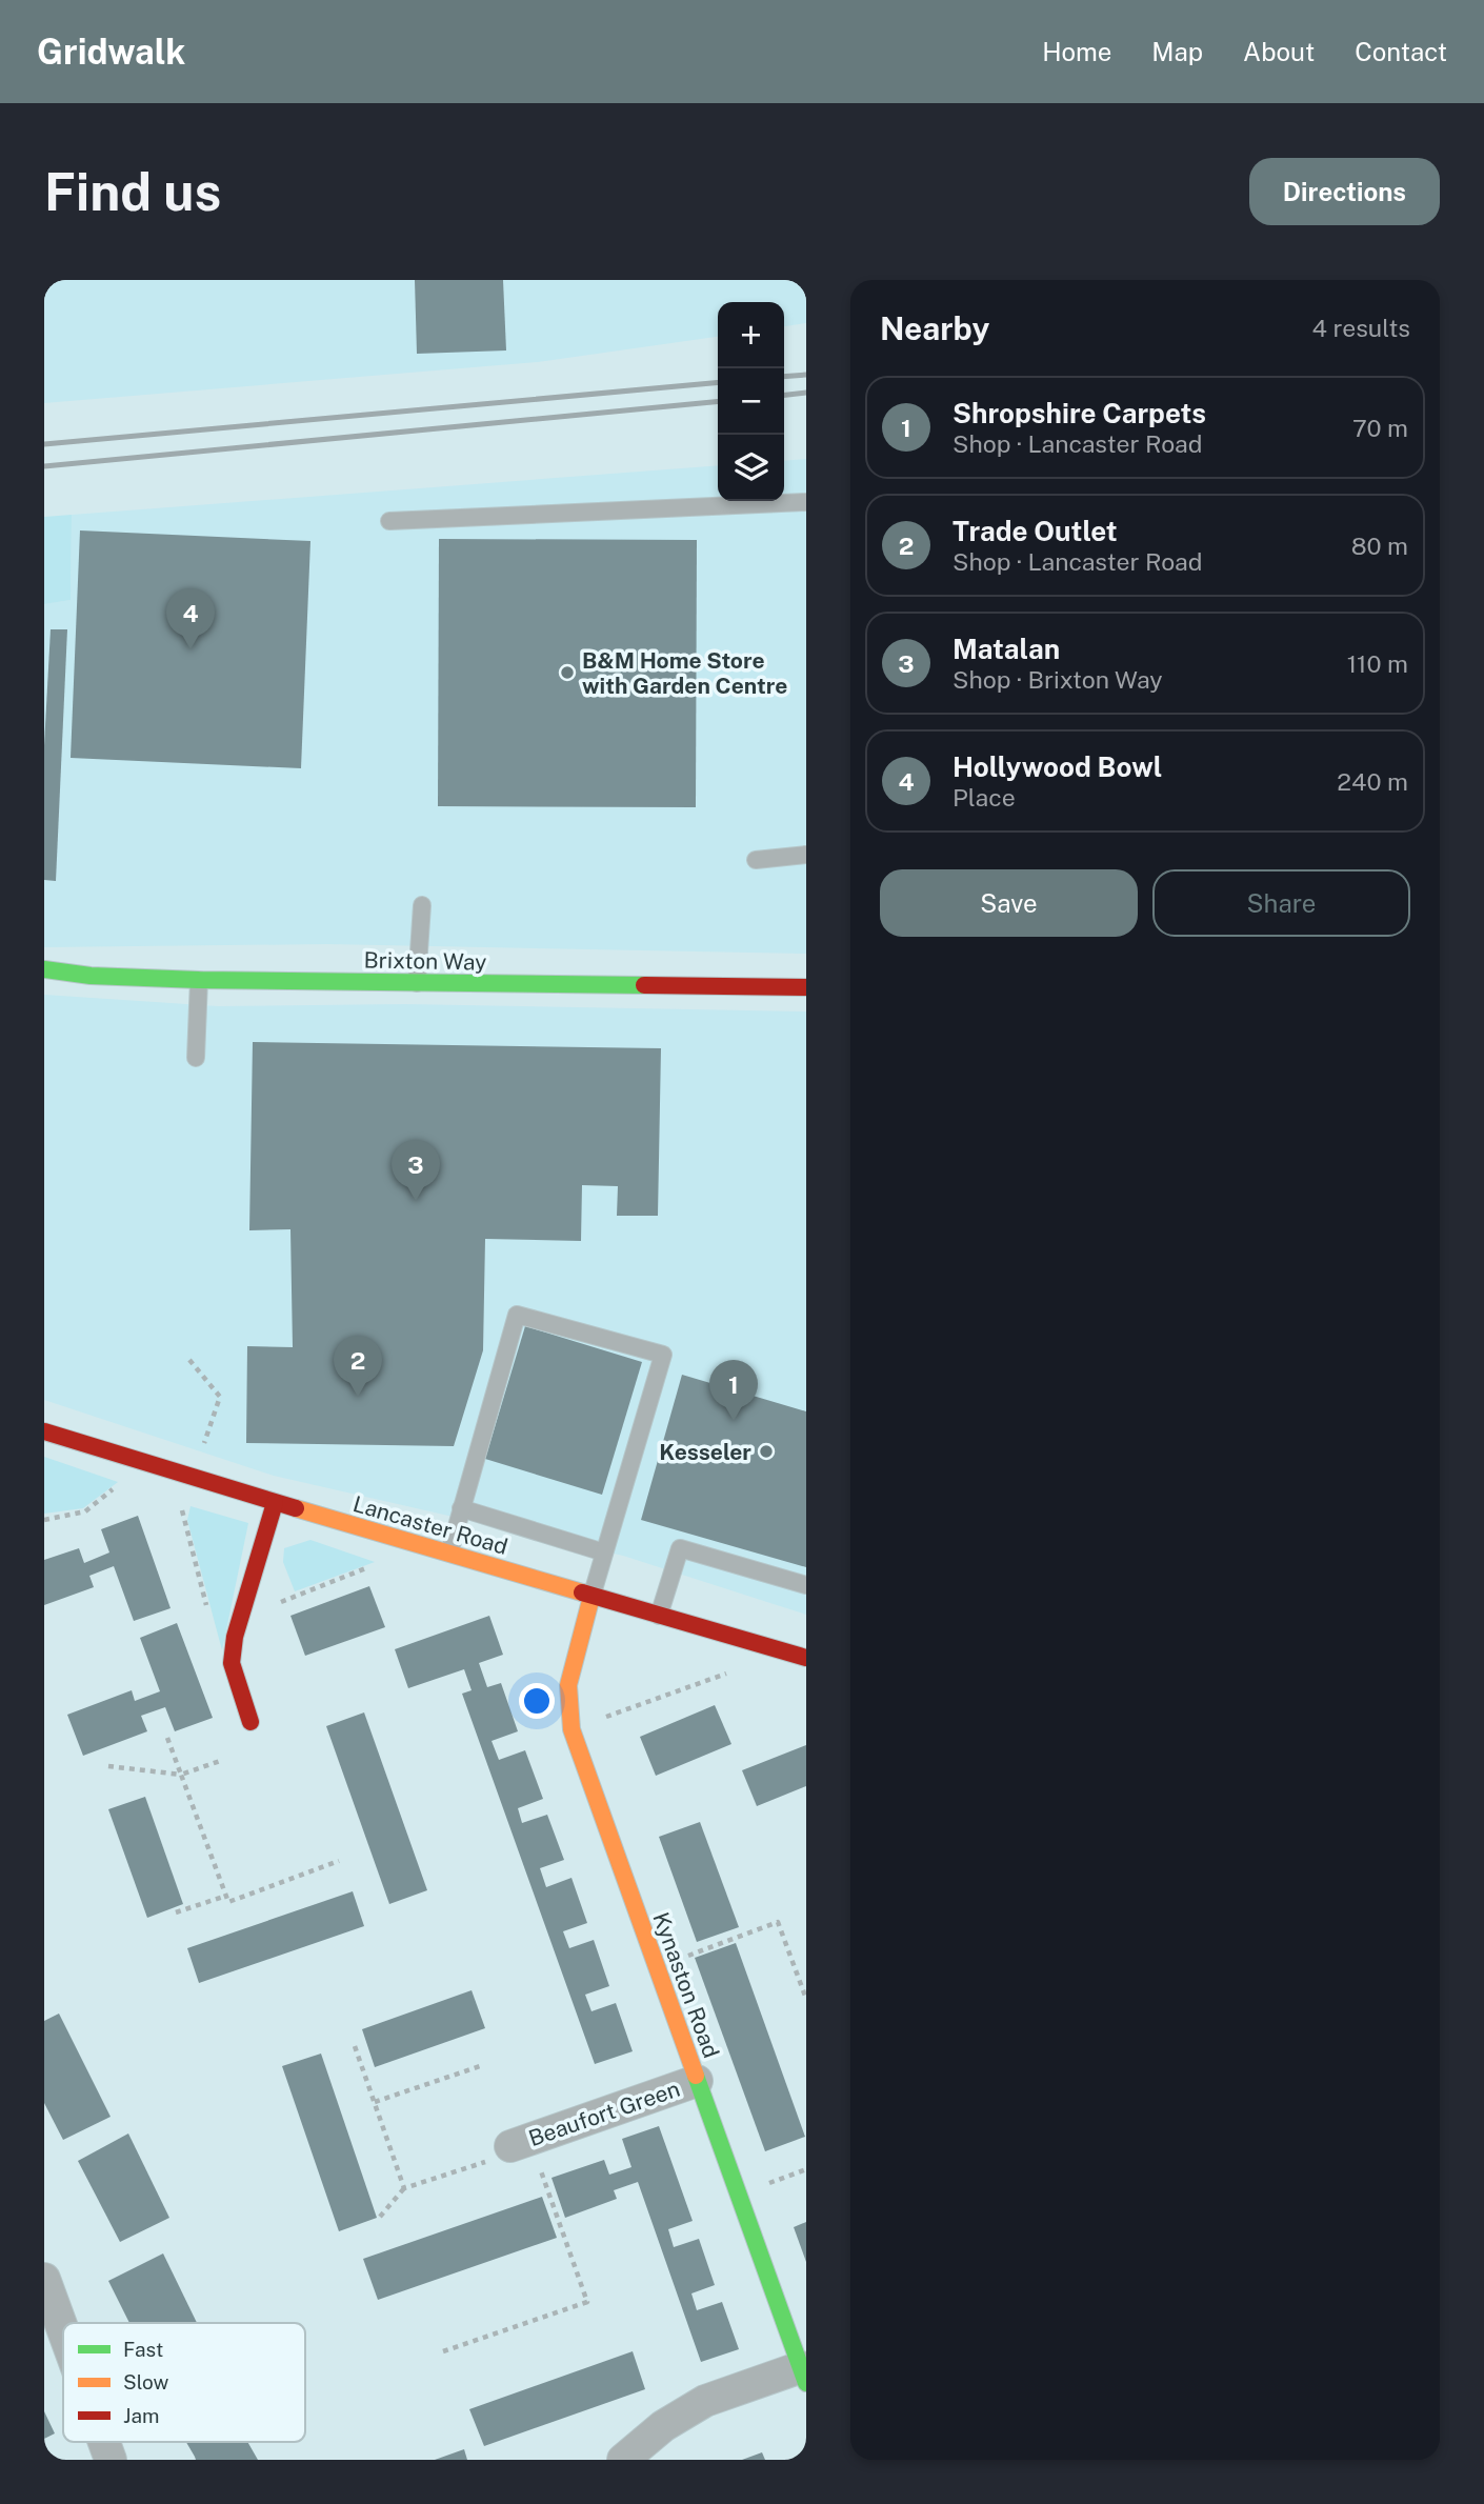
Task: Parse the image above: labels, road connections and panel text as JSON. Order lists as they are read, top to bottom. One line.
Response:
{"streets":{"street":["Brixton Way","Lancaster Road","Kynaston Road","Beaufort Green"]},"crossings":[["Lancaster Road","Kynaston Road"],["Kynaston Road","Beaufort Green"]],"places":["B&M Home Store with Garden Centre","Kesseler"],"legend":["Fast","Slow","Jam"],"page":{"header":"Gridwalk","nav":["Home","Map","About","Contact"],"buttons":["Directions",["Save","Share"]],"title":"Find us","heading":["Nearby","4 results"],"map_buttons":["+","−"],"list":[{"mark":"1","name":"Shropshire Carpets","note":"Shop · Lancaster Road","value":"70 m"},{"mark":"2","name":"Trade Outlet","note":"Shop · Lancaster Road","value":"80 m"},{"mark":"3","name":"Matalan","note":"Shop · Brixton Way","value":"110 m"},{"mark":"4","name":"Hollywood Bowl","note":"Place","value":"240 m"}],"pins":["4","3","2","1"]}}
